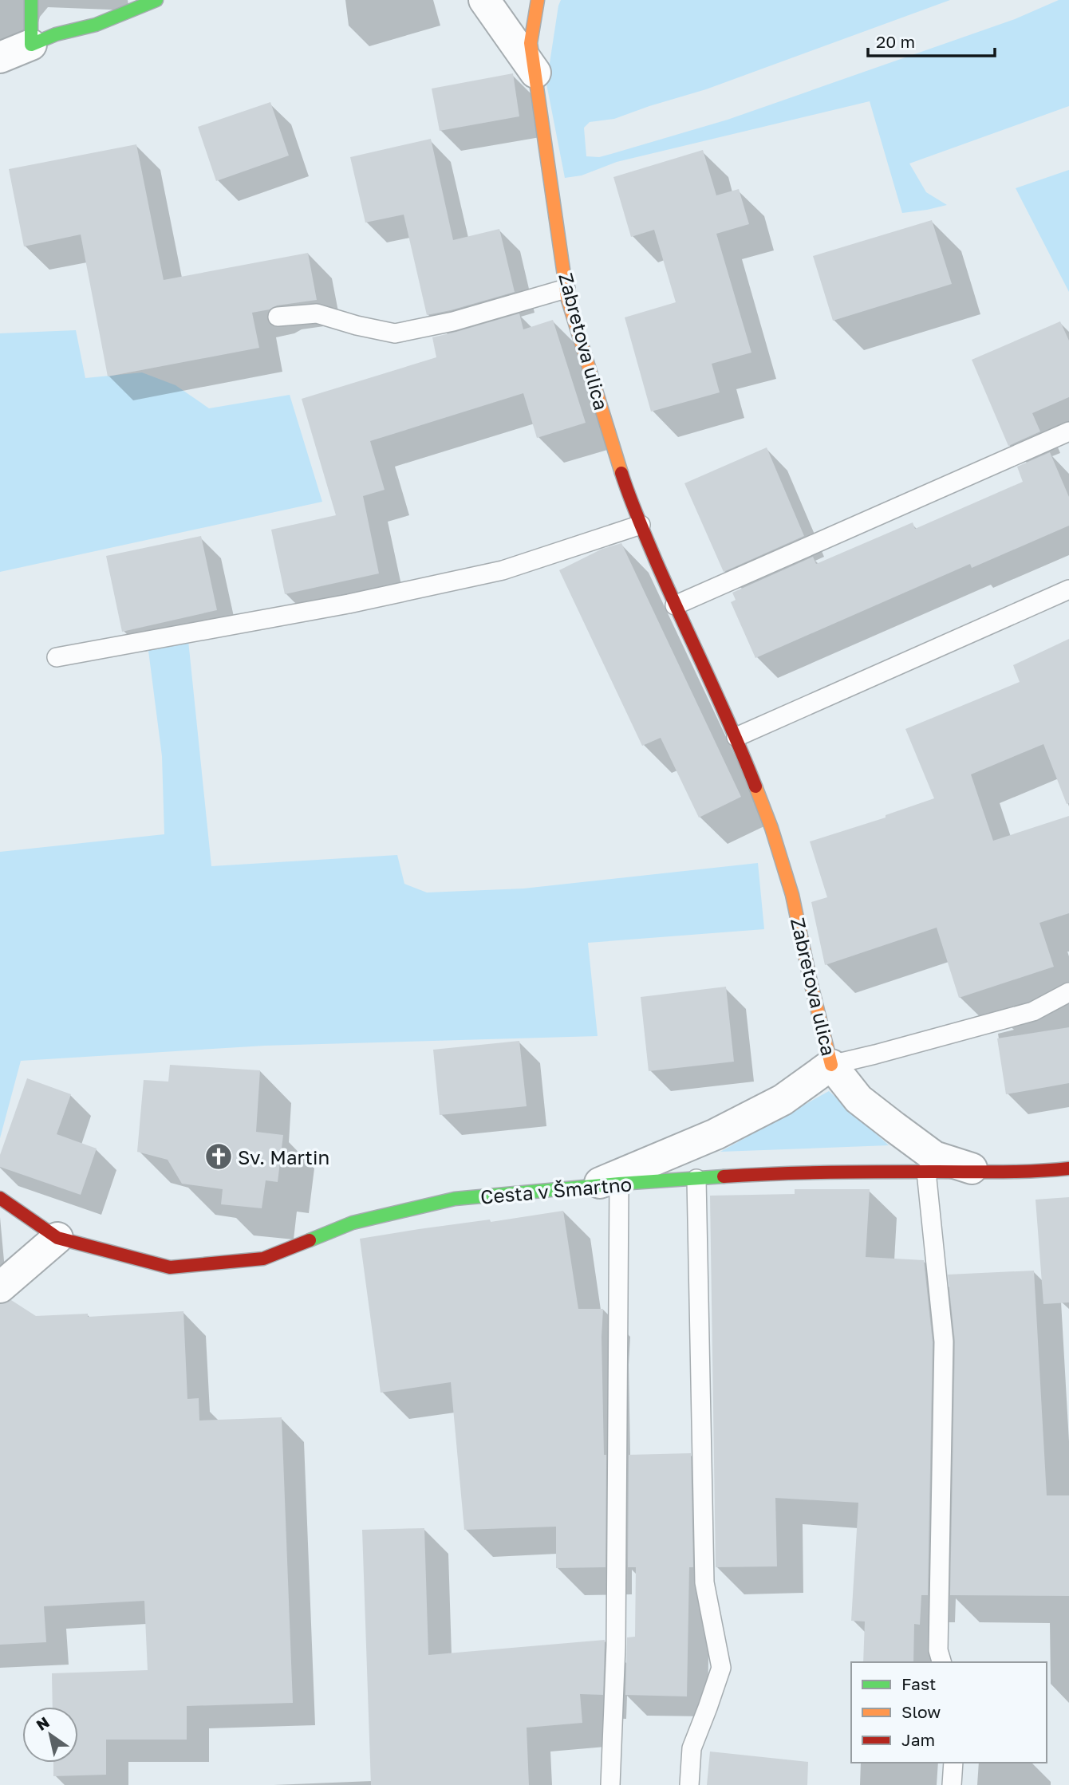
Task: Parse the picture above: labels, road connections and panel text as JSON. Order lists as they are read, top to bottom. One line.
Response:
{"streets":{"street":["Zabretova ulica","Cesta v Šmartno"]},"places":{"church":["Sv. Martin"]},"legend":["Fast","Slow","Jam"],"scale_bar":"20 m","north":"top left"}
